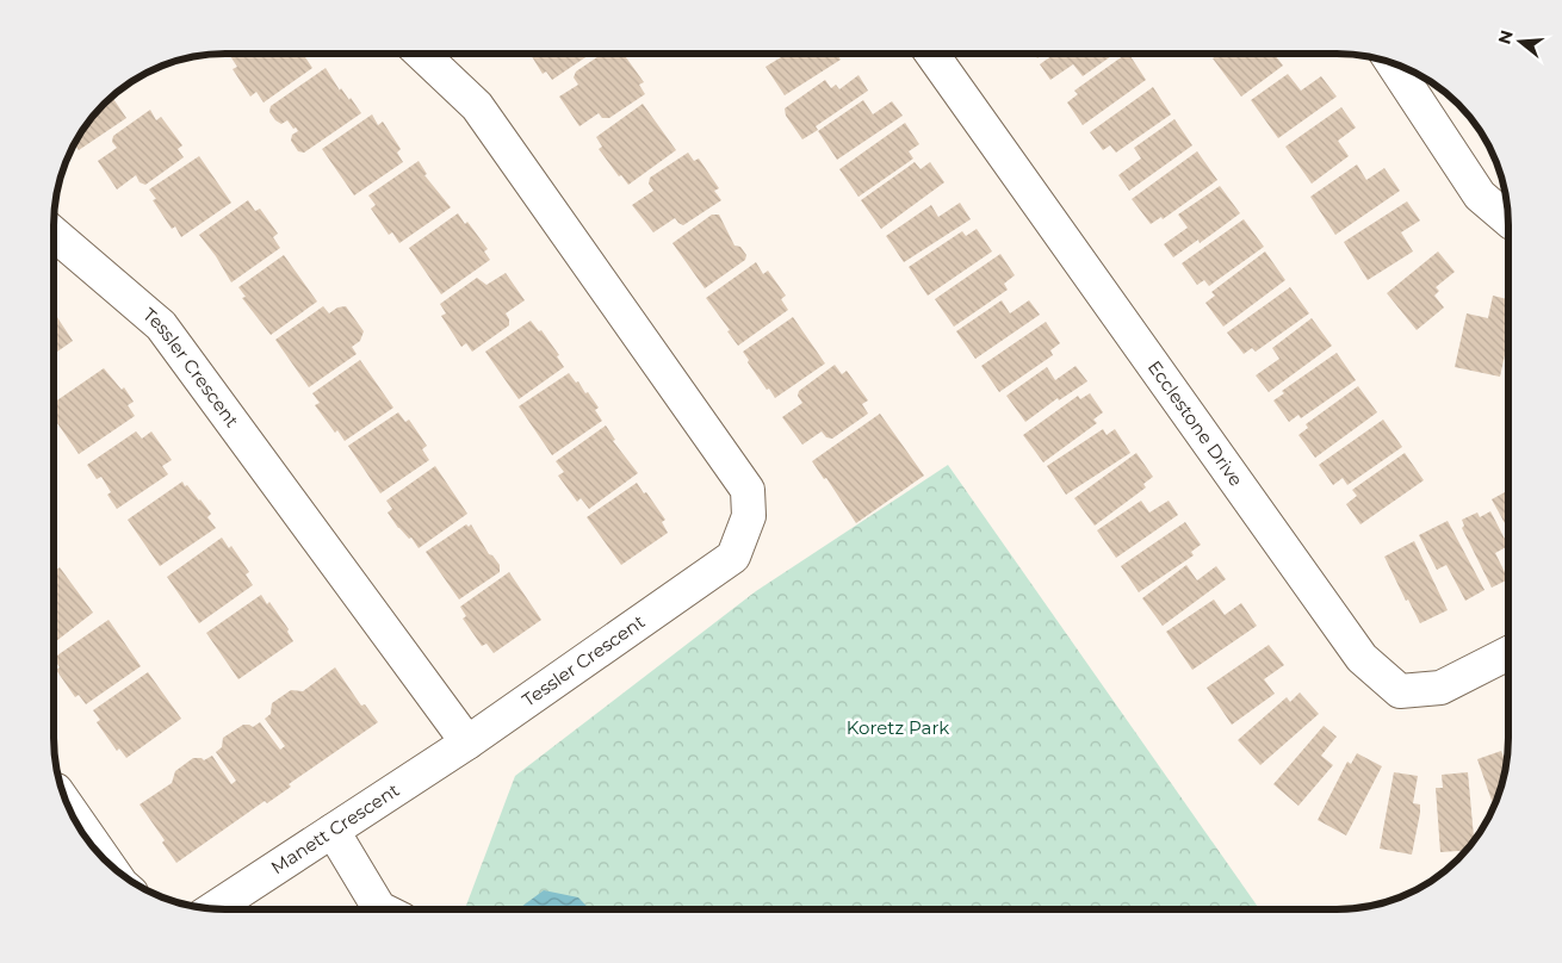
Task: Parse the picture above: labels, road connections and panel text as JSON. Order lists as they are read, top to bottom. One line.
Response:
{"streets":{"street":["Tessler Crescent","Ecclestone Drive","Manett Crescent"]},"crossings":[["Tessler Crescent","Manett Crescent"]],"parks":["Koretz Park"],"north":"left"}
